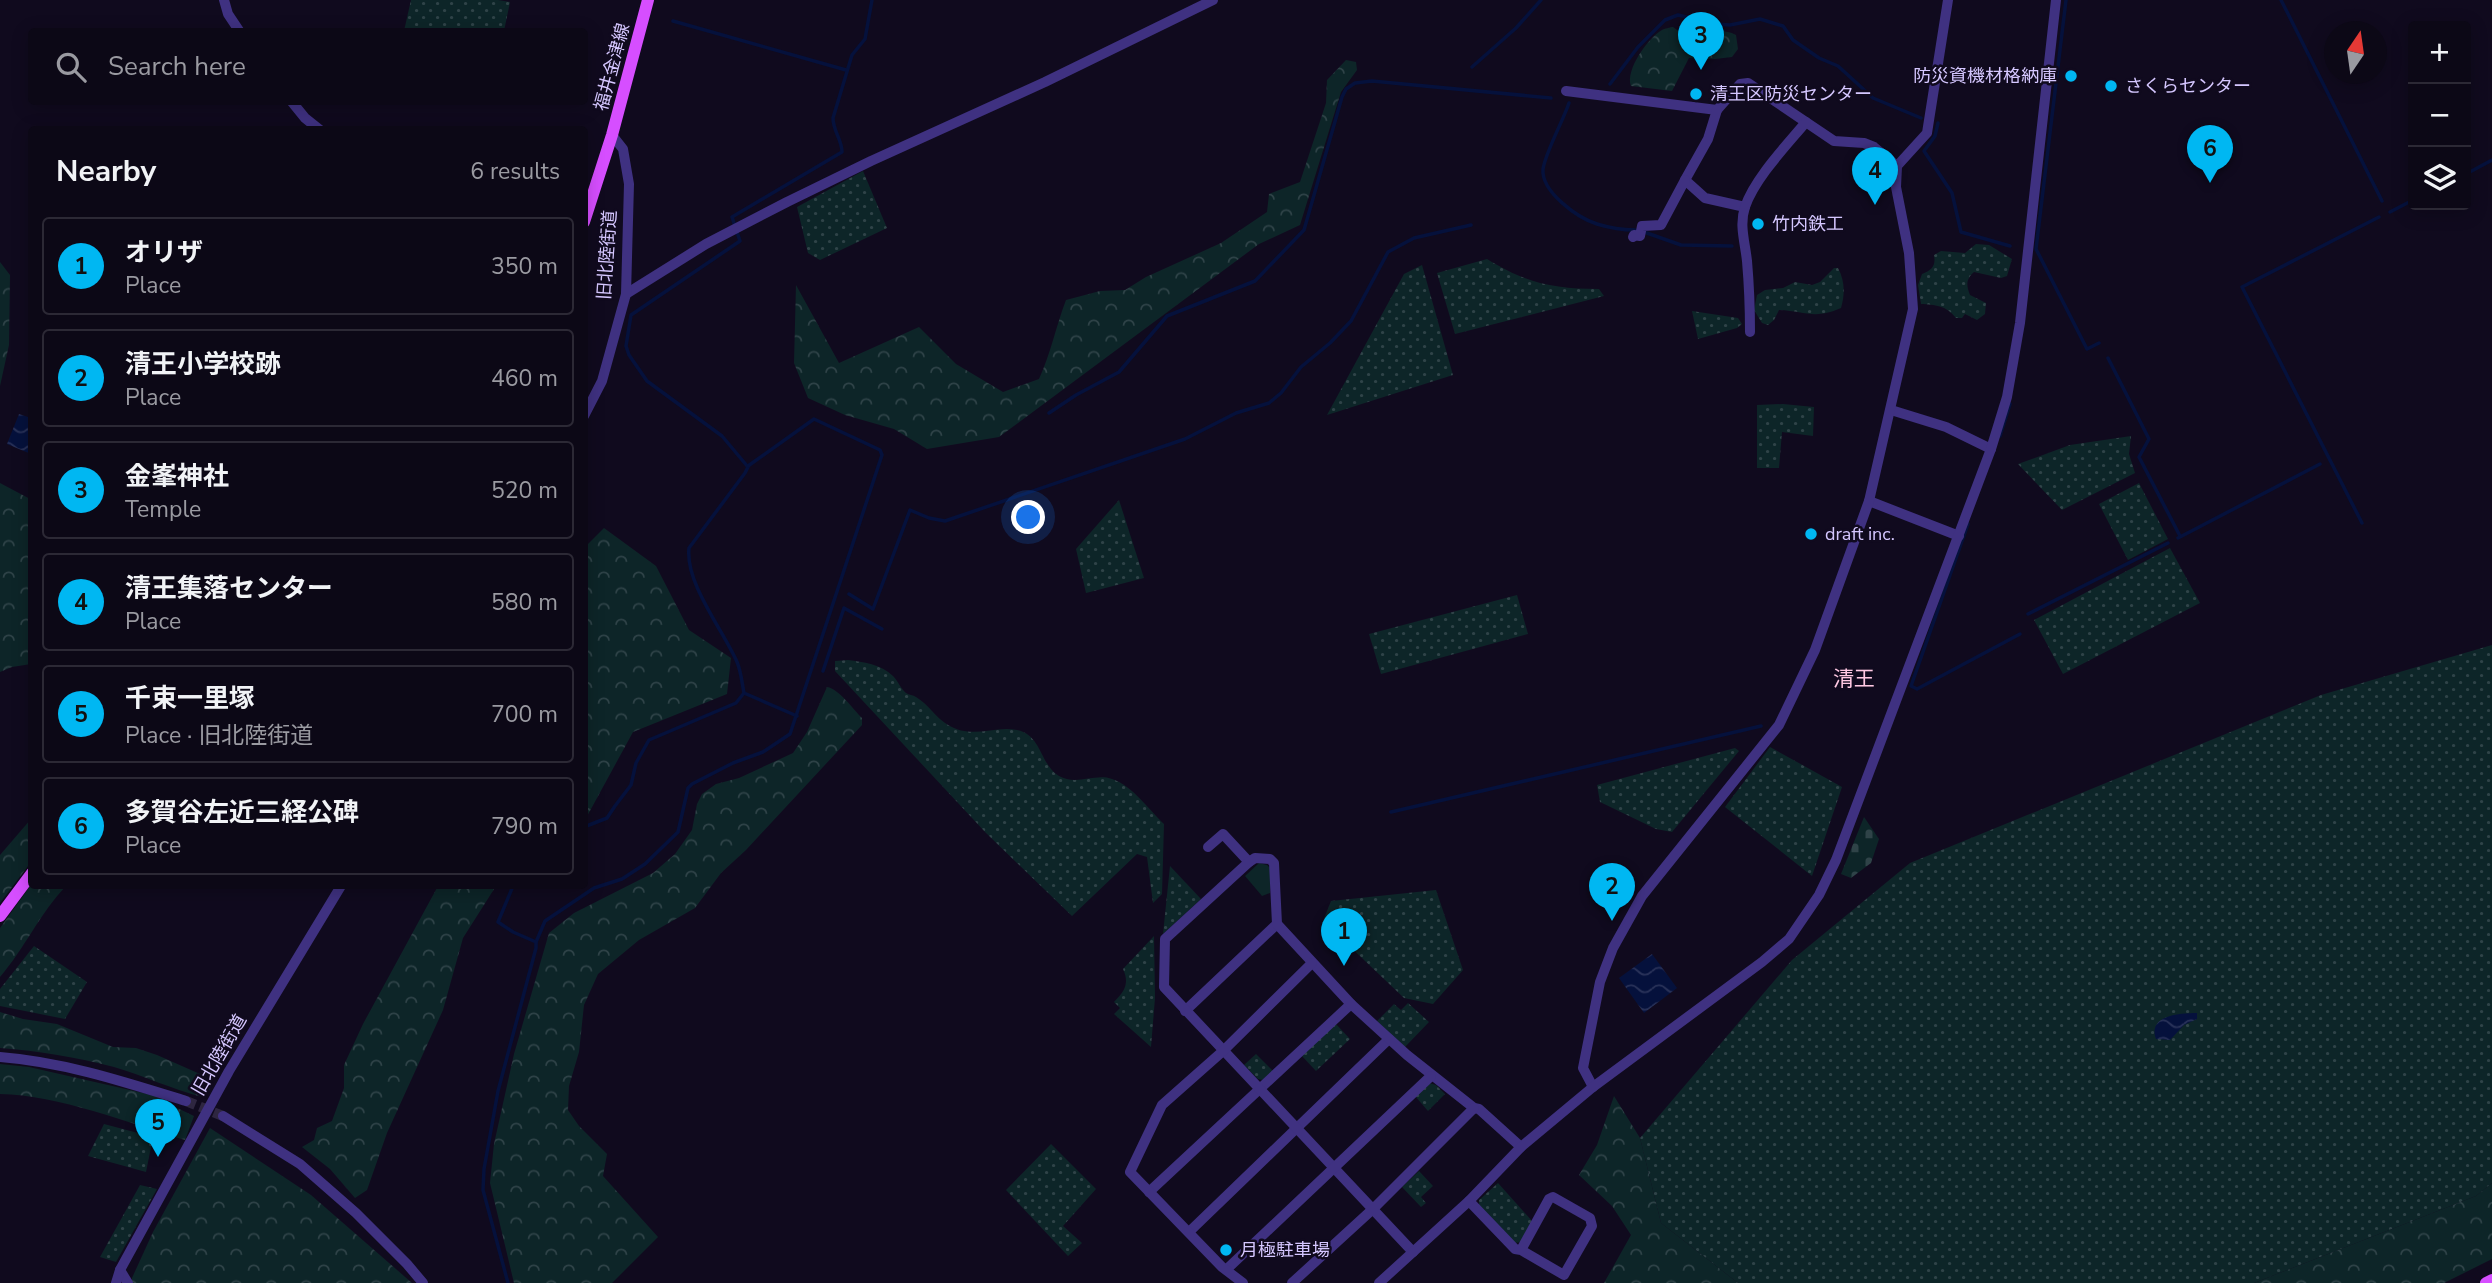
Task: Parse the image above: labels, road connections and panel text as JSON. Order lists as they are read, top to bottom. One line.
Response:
{"streets":{"main road":["福井金津線"],"street":["旧北陸街道"]},"crossings":[["福井金津線","旧北陸街道"]],"districts":["清王"],"places":["防災資機材格納庫","さくらセンター","清王区防災センター","竹内鉄工","draft inc.","月極駐車場"],"north":"top","page":{"pins":["3","6","4","2","1","5"],"map_buttons":["+","−"],"search":"Search here","heading":["Nearby","6 results"],"list":[{"mark":"1","name":"オリザ","note":"Place","value":"350 m"},{"mark":"2","name":"清王小学校跡","note":"Place","value":"460 m"},{"mark":"3","name":"金峯神社","note":"Temple","value":"520 m"},{"mark":"4","name":"清王集落センター","note":"Place","value":"580 m"},{"mark":"5","name":"千束一里塚","note":"Place · 旧北陸街道","value":"700 m"},{"mark":"6","name":"多賀谷左近三経公碑","note":"Place","value":"790 m"}]}}
